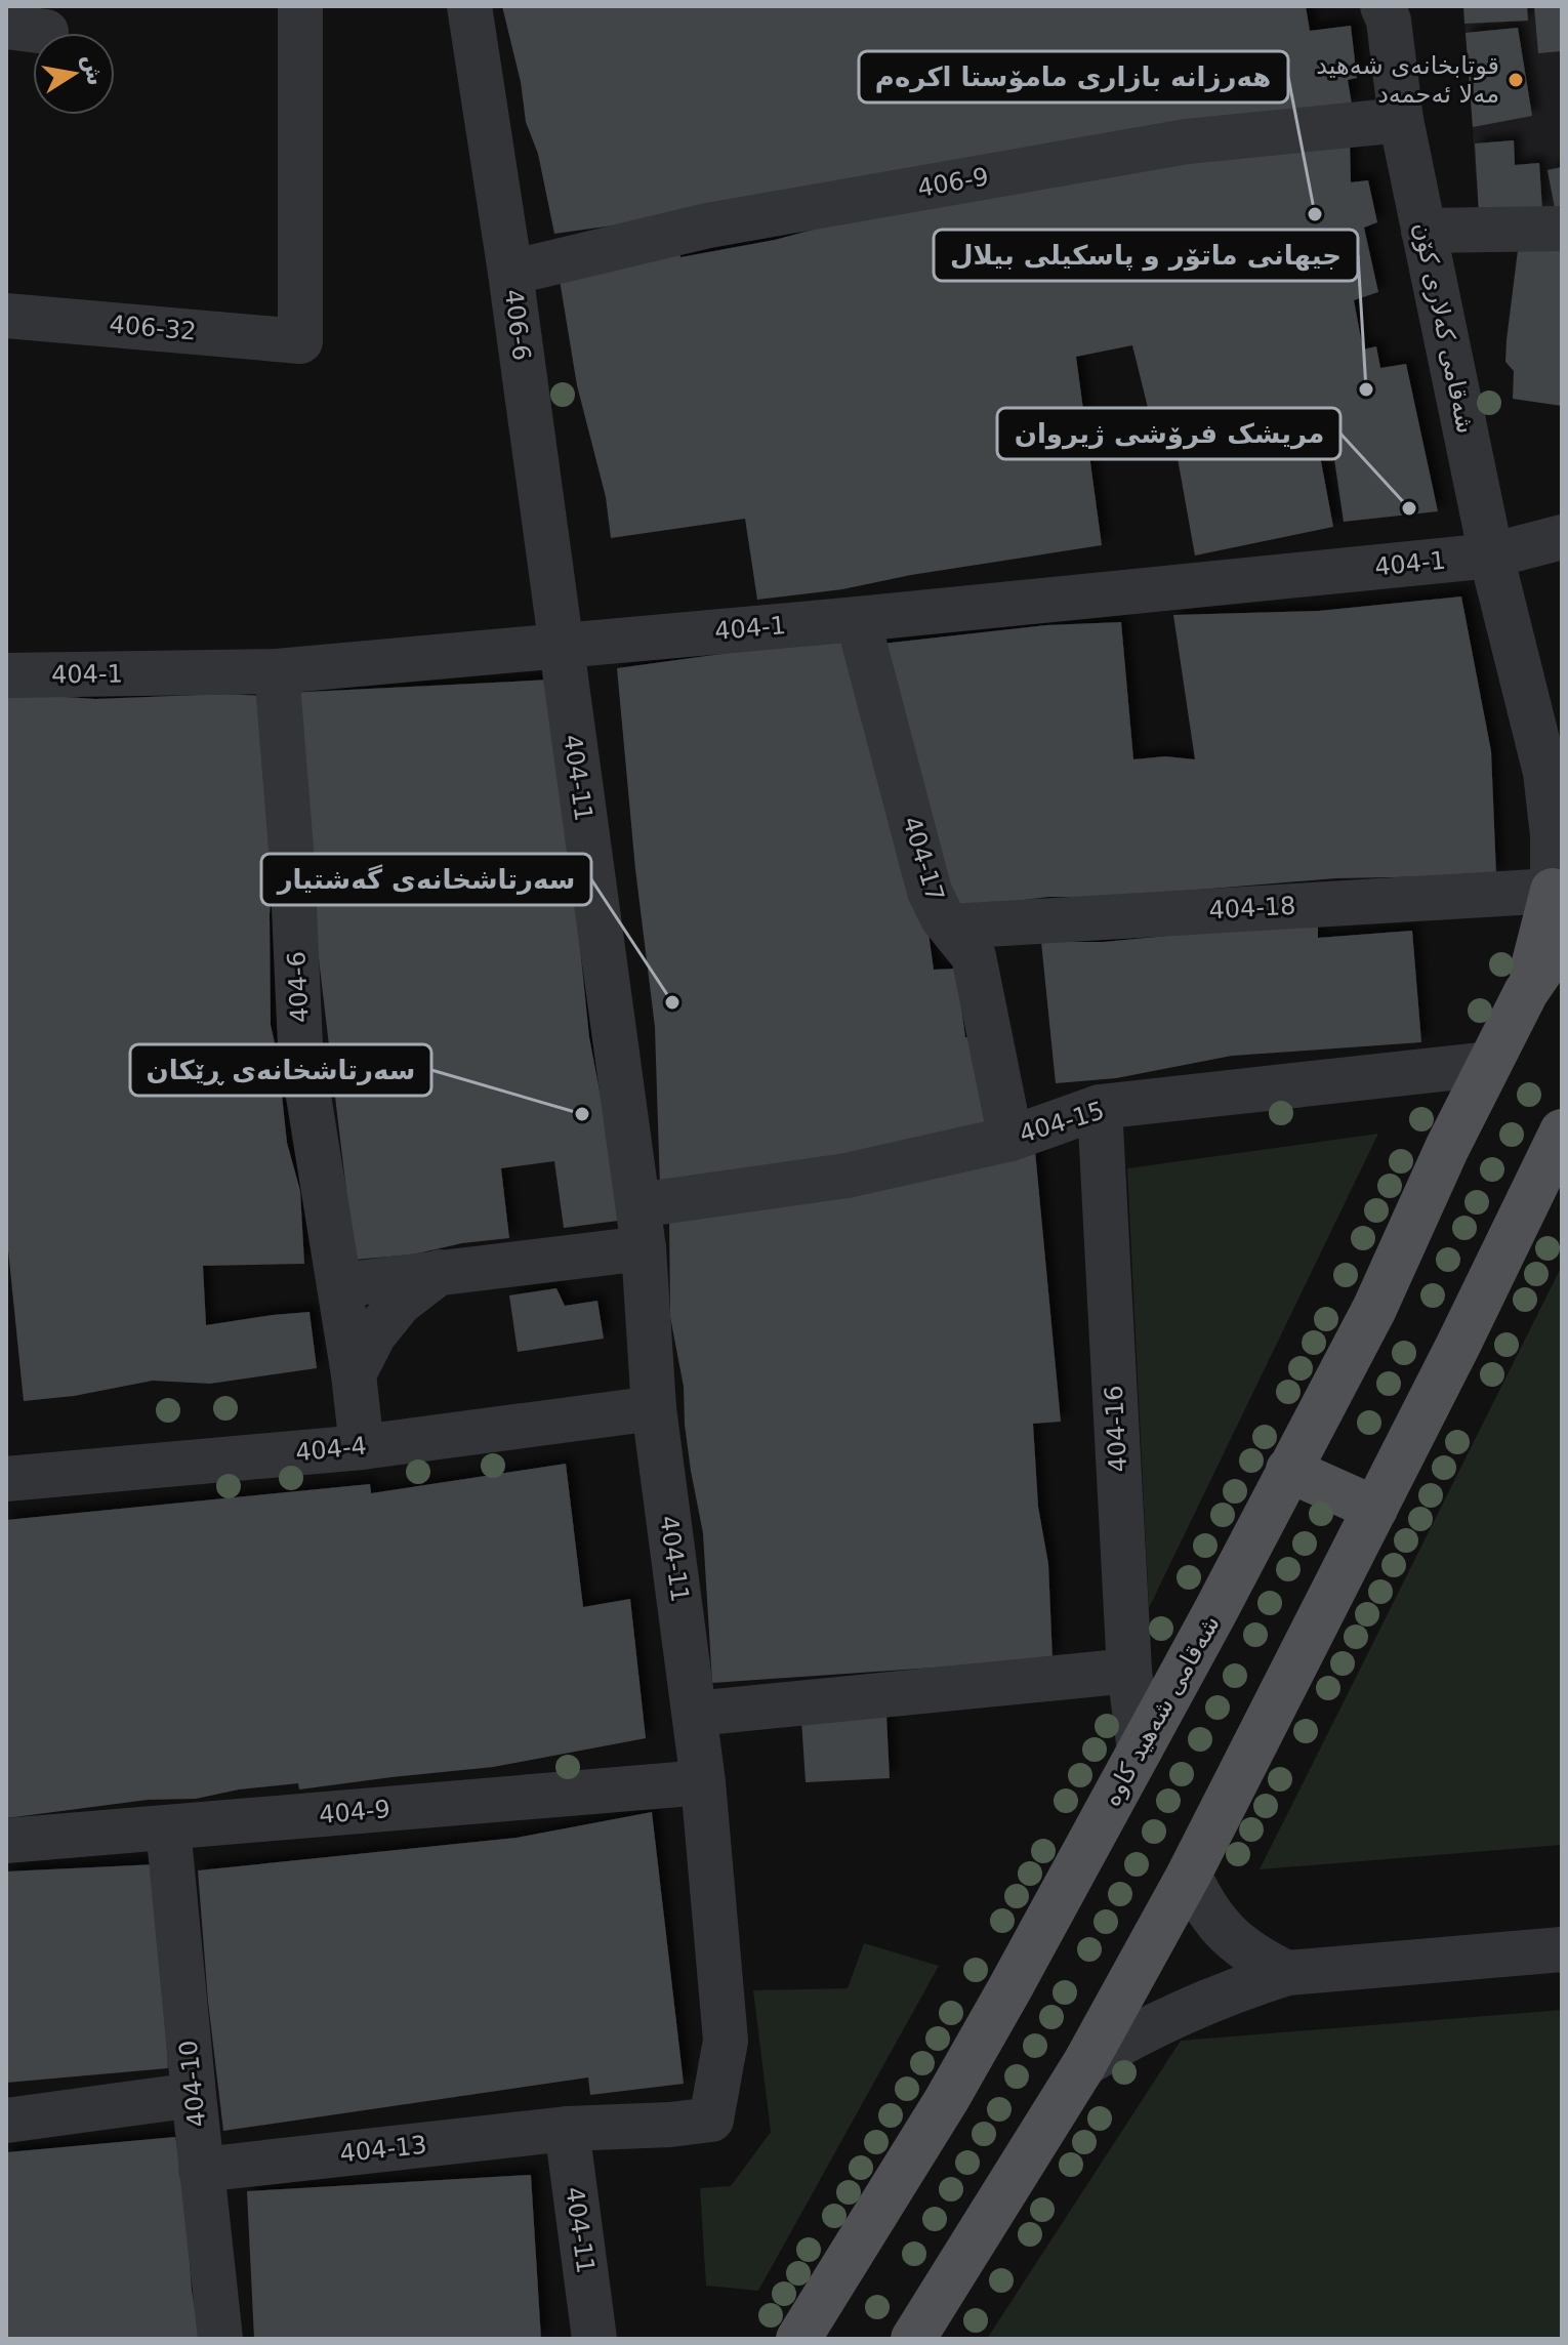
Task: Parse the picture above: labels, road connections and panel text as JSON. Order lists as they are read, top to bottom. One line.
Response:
{"streets":{"main road":["شەقامی شەهید کاوە"],"street":["406-9","406-6","406-32","شەقامی کەلاری کۆن","404-1","404-11","404-17","404-18","404-6","404-15","404-16","404-4","404-9","404-10","404-13"]},"crossings":[["406-9","406-6"],["406-9","شەقامی کەلاری کۆن"],["406-6","404-1"],["406-6","404-11"],["شەقامی کەلاری کۆن","404-1"],["شەقامی کەلاری کۆن","404-18"],["404-1","404-11"],["404-1","404-17"],["404-1","404-6"],["404-11","404-15"],["404-11","404-4"],["404-11","404-9"],["404-11","404-13"],["404-17","404-18"],["404-17","404-15"],["404-6","404-15"],["404-6","404-4"],["404-15","404-16"],["404-15","شەقامی شەهید کاوە"],["404-16","شەقامی شەهید کاوە"],["404-9","404-10"],["404-10","404-13"]],"places":["قوتابخانەی شەهید مەلا ئە‌حمەد","هەرزانە بازاری مامۆستا اکرەم","جیهانی ماتۆر و پاسکیلی بیلال","مریشک فرۆشی ژیروان","سەرتاشخانەی گەشتیار","سەرتاشخانەی ڕێکان"],"north":"right"}
